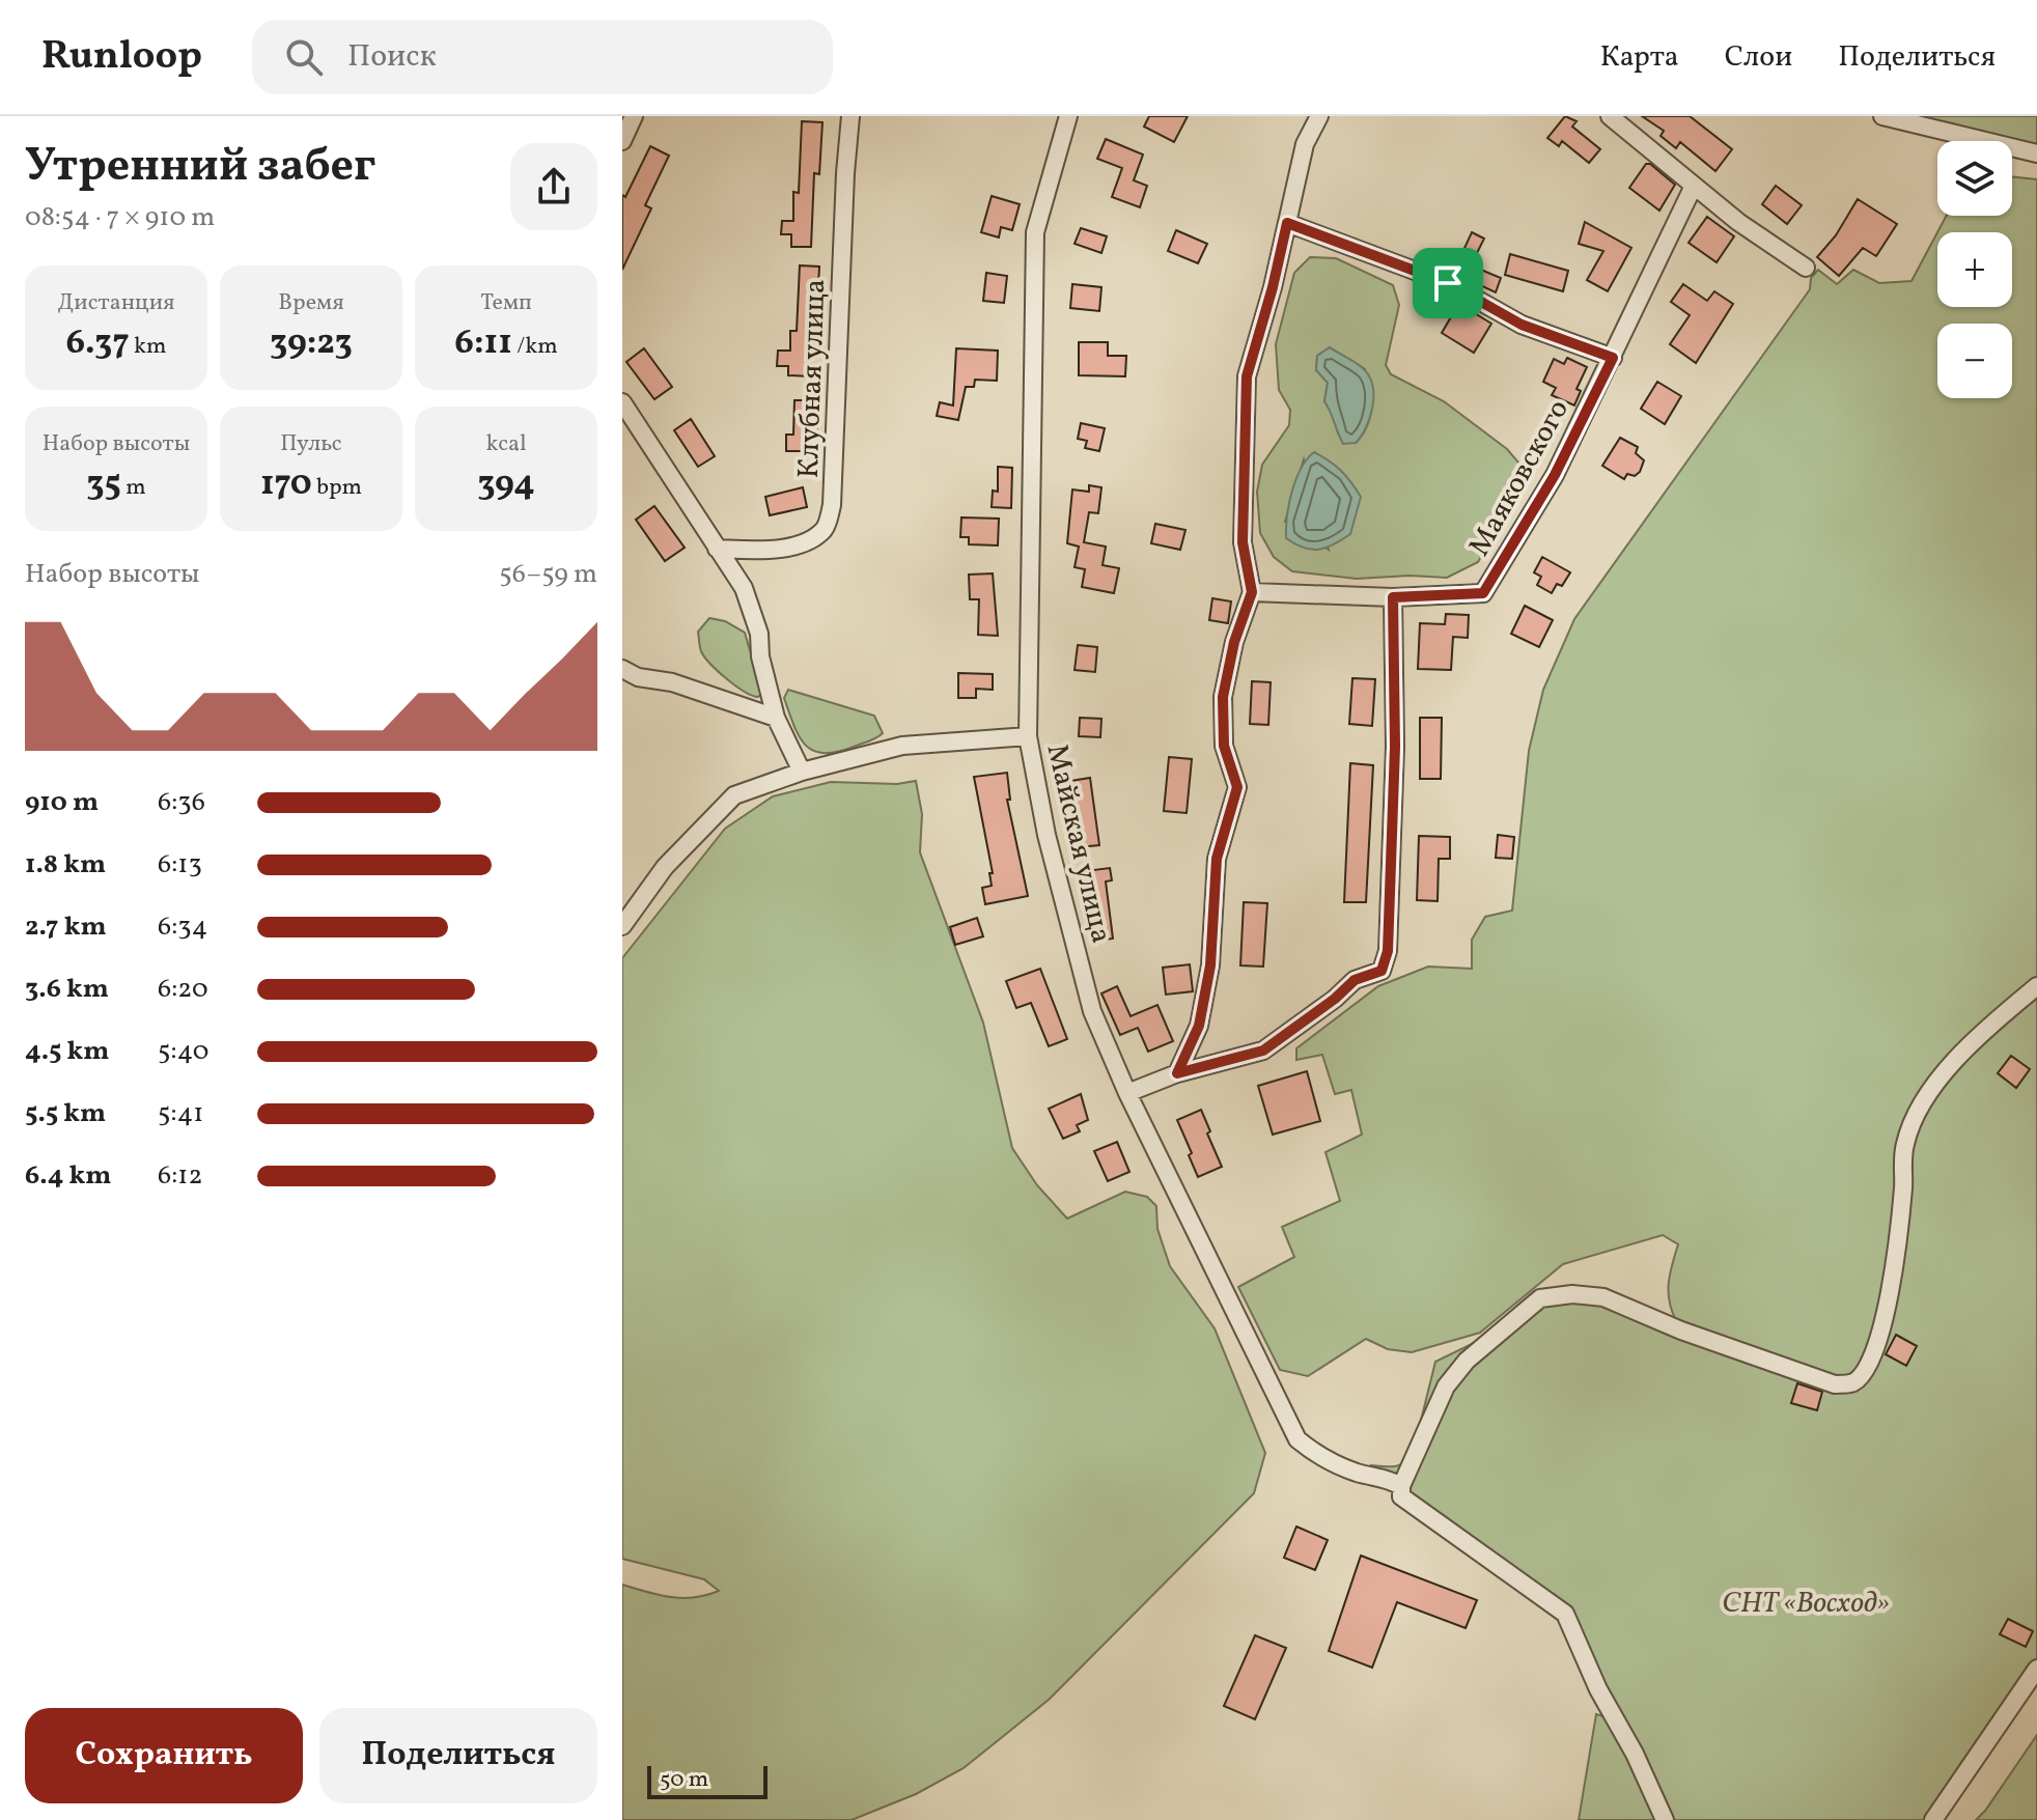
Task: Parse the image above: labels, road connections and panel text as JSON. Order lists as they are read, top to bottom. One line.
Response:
{"streets":{"street":["Клубная улица","Маяковского","Майская улица"]},"parks":["СНТ «Восход»"],"scale_bar":"50 m","page":{"header":"Runloop","search":"Поиск","nav":["Карта","Слои","Поделиться"],"heading":["Утренний забег","08:54 · 7 × 910 m"],"map_buttons":["+","−"],"stats":[["Дистанция","6.37 km"],["Время","39:23"],["Темп","6:11 /km"],["Набор высоты","35 m"],["Пульс","170 bpm"],["kcal","394"]],"chart":["Набор высоты","56–59 m"],"list":[{"name":"910 m","note":"6:36"},{"name":"1.8 km","note":"6:13"},{"name":"2.7 km","note":"6:34"},{"name":"3.6 km","note":"6:20"},{"name":"4.5 km","note":"5:40"},{"name":"5.5 km","note":"5:41"},{"name":"6.4 km","note":"6:12"}],"buttons":["Сохранить","Поделиться"],"scale":"50 m"}}
